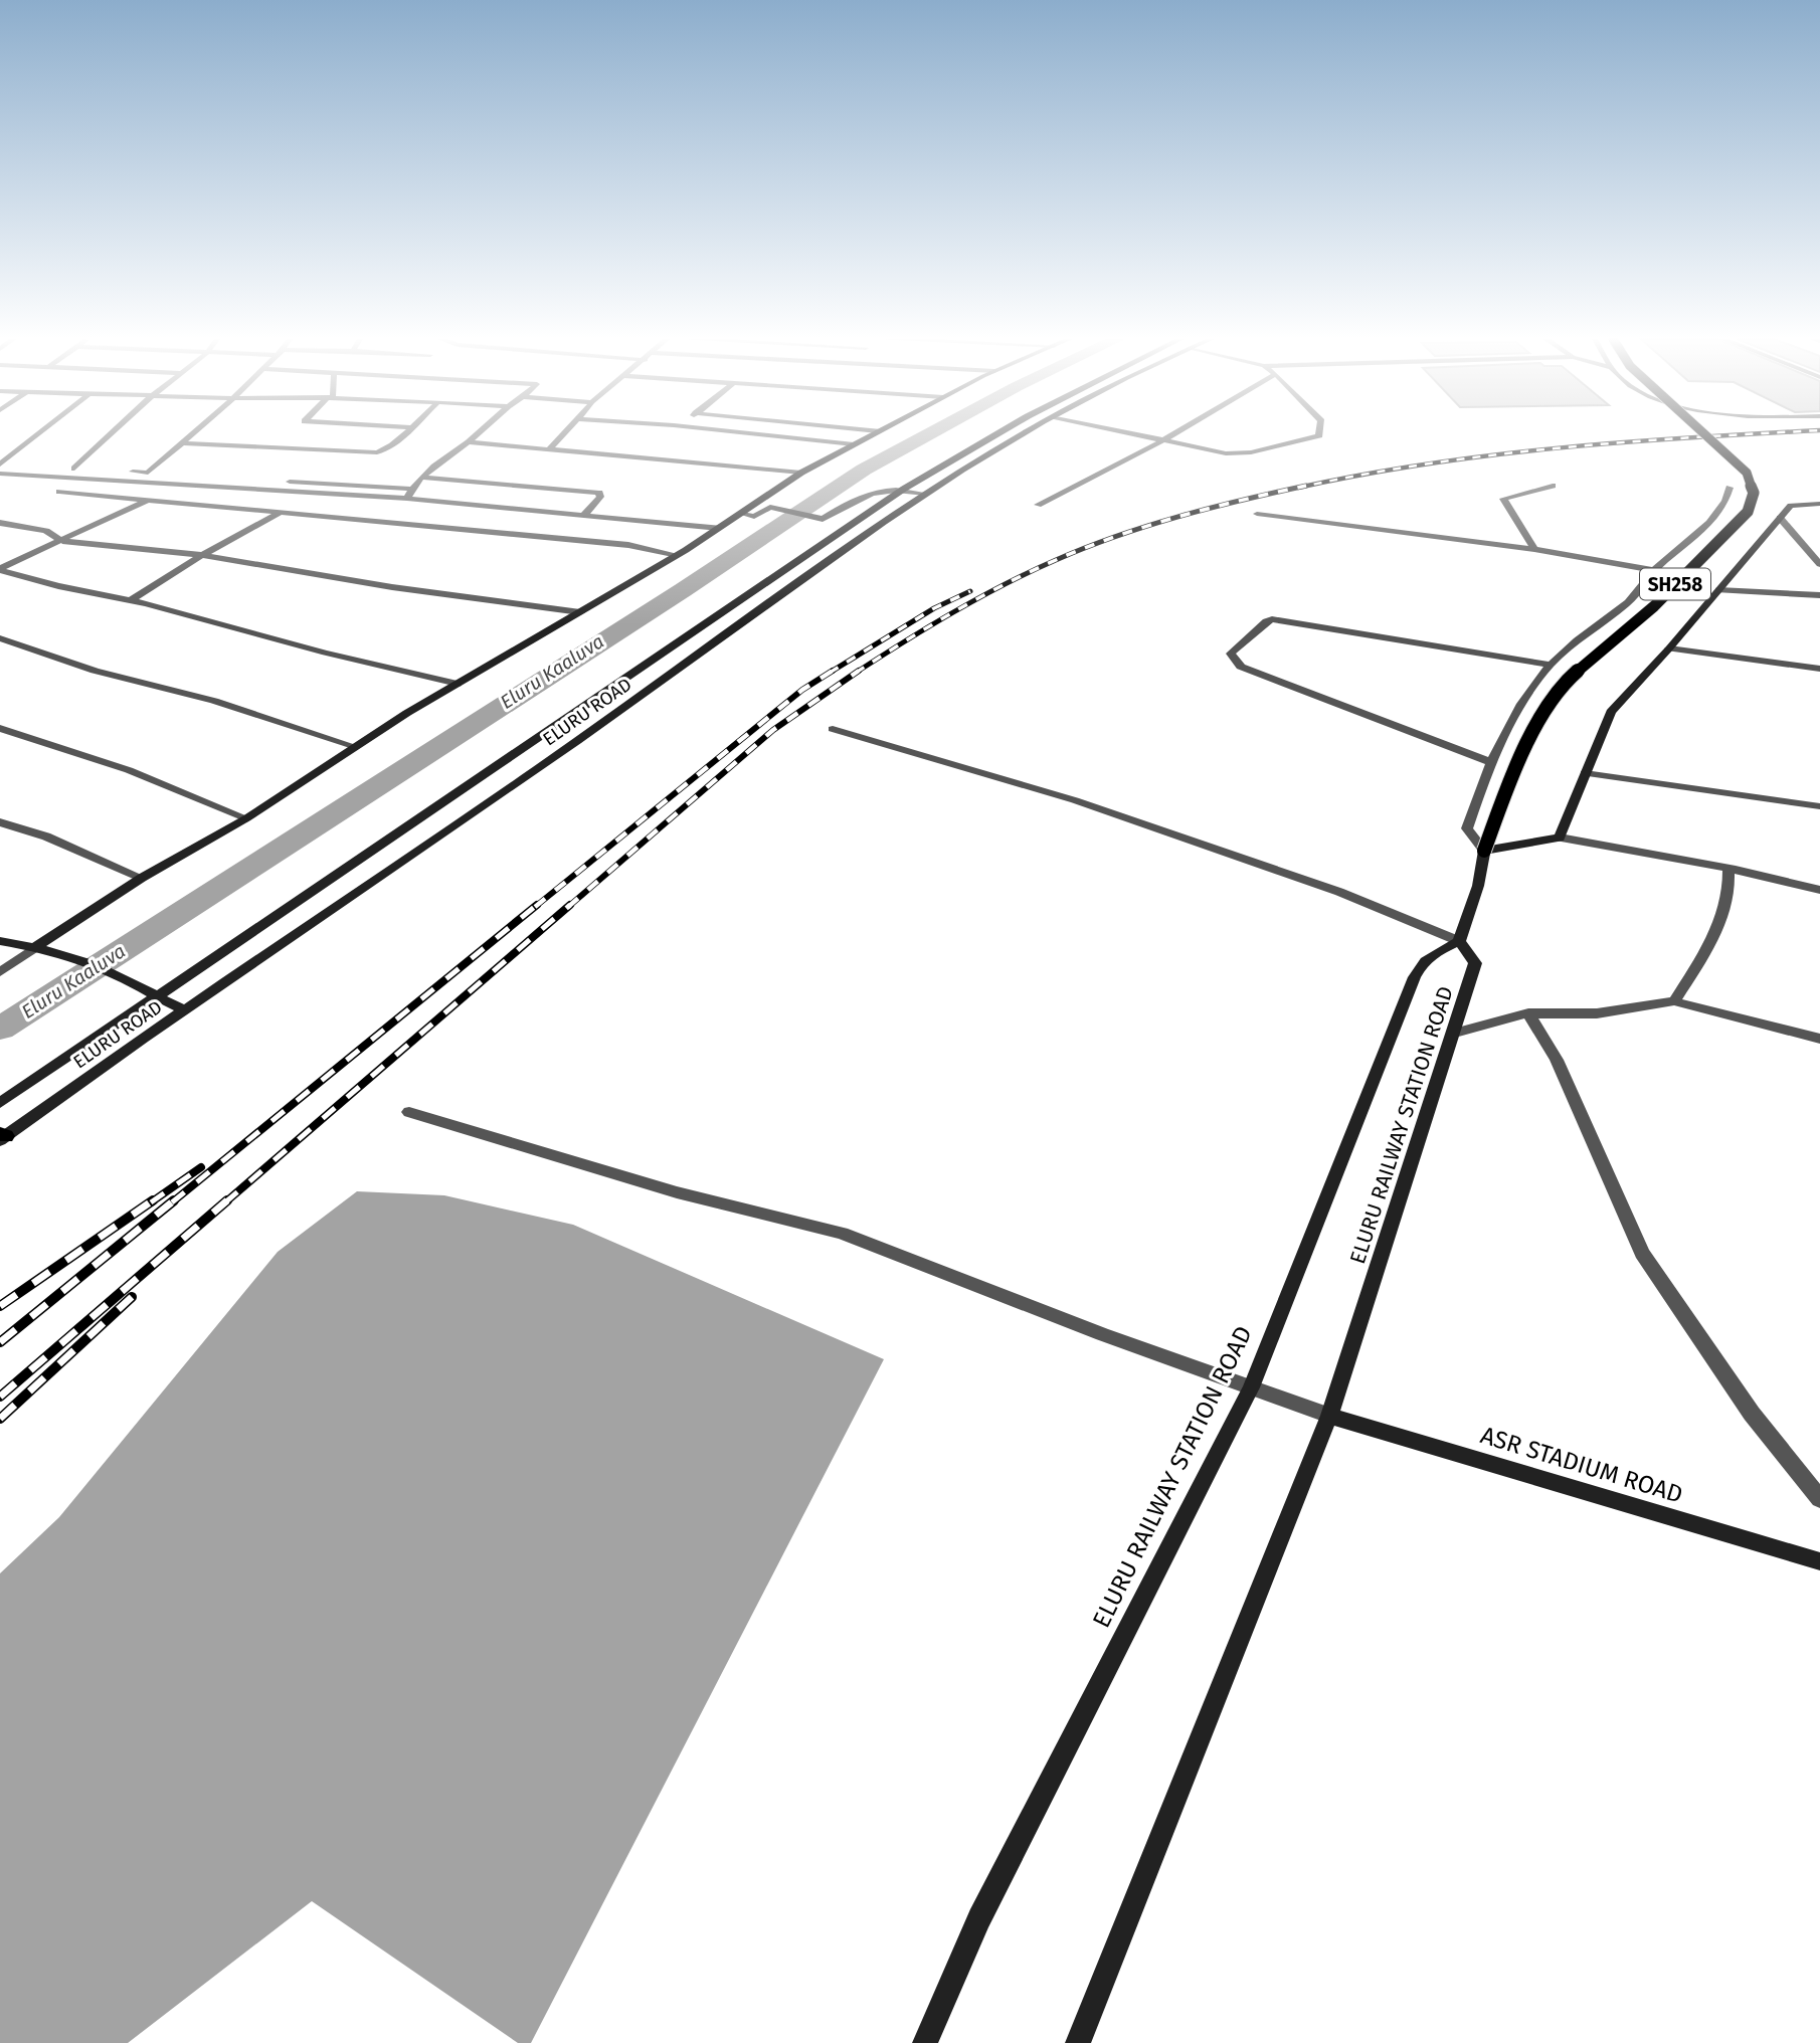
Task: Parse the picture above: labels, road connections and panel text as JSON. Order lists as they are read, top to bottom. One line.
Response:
{"streets":{"main road":["SH258","ELURU ROAD","ELURU RAILWAY STATION ROAD","ASR STADIUM ROAD"]},"crossings":[["ELURU RAILWAY STATION ROAD","ASR STADIUM ROAD"]],"water":["Eluru Kaaluva"]}
